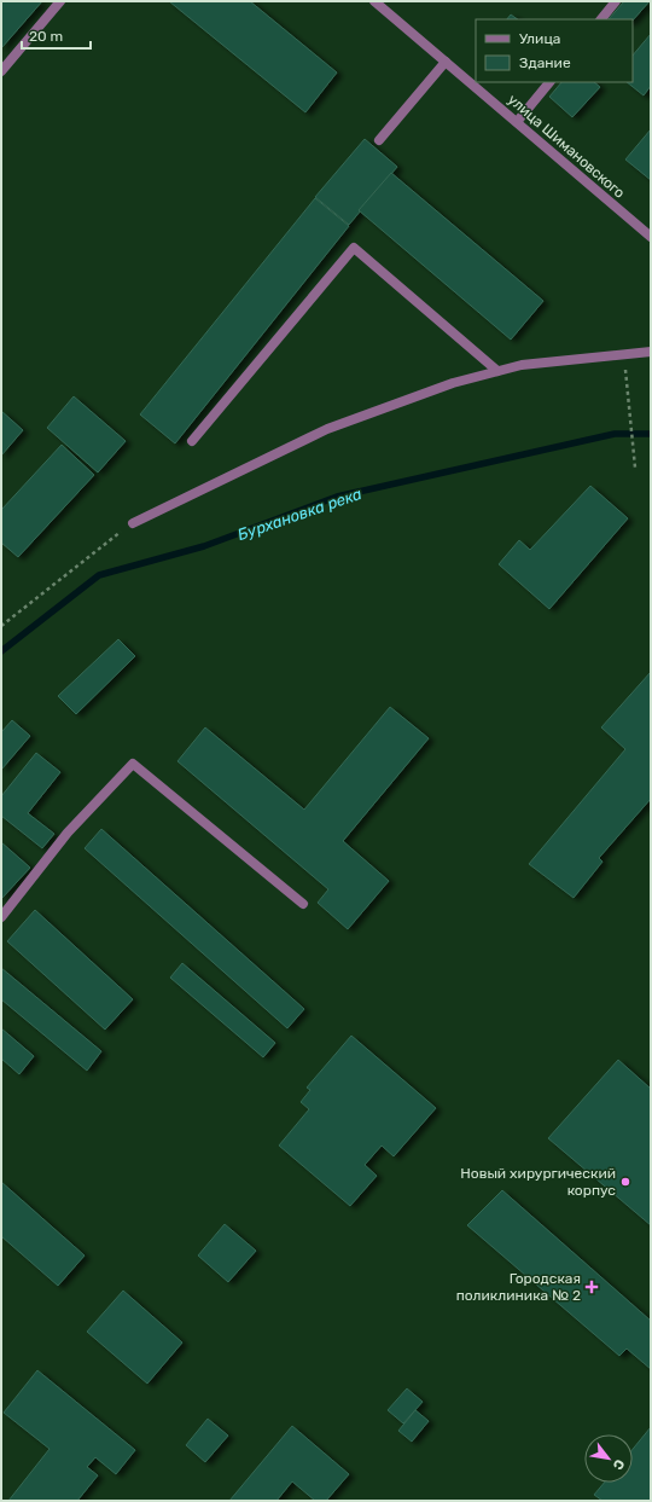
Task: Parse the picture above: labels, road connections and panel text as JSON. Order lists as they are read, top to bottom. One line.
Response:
{"streets":{"street":["улица Шимановского"]},"water":["Бурхановка река"],"places":{"other":["Новый хирургический корпус"],"health":["Городская поликлиника № 2"]},"legend":["Улица","Здание"],"scale_bar":"20 m","north":"bottom right"}
